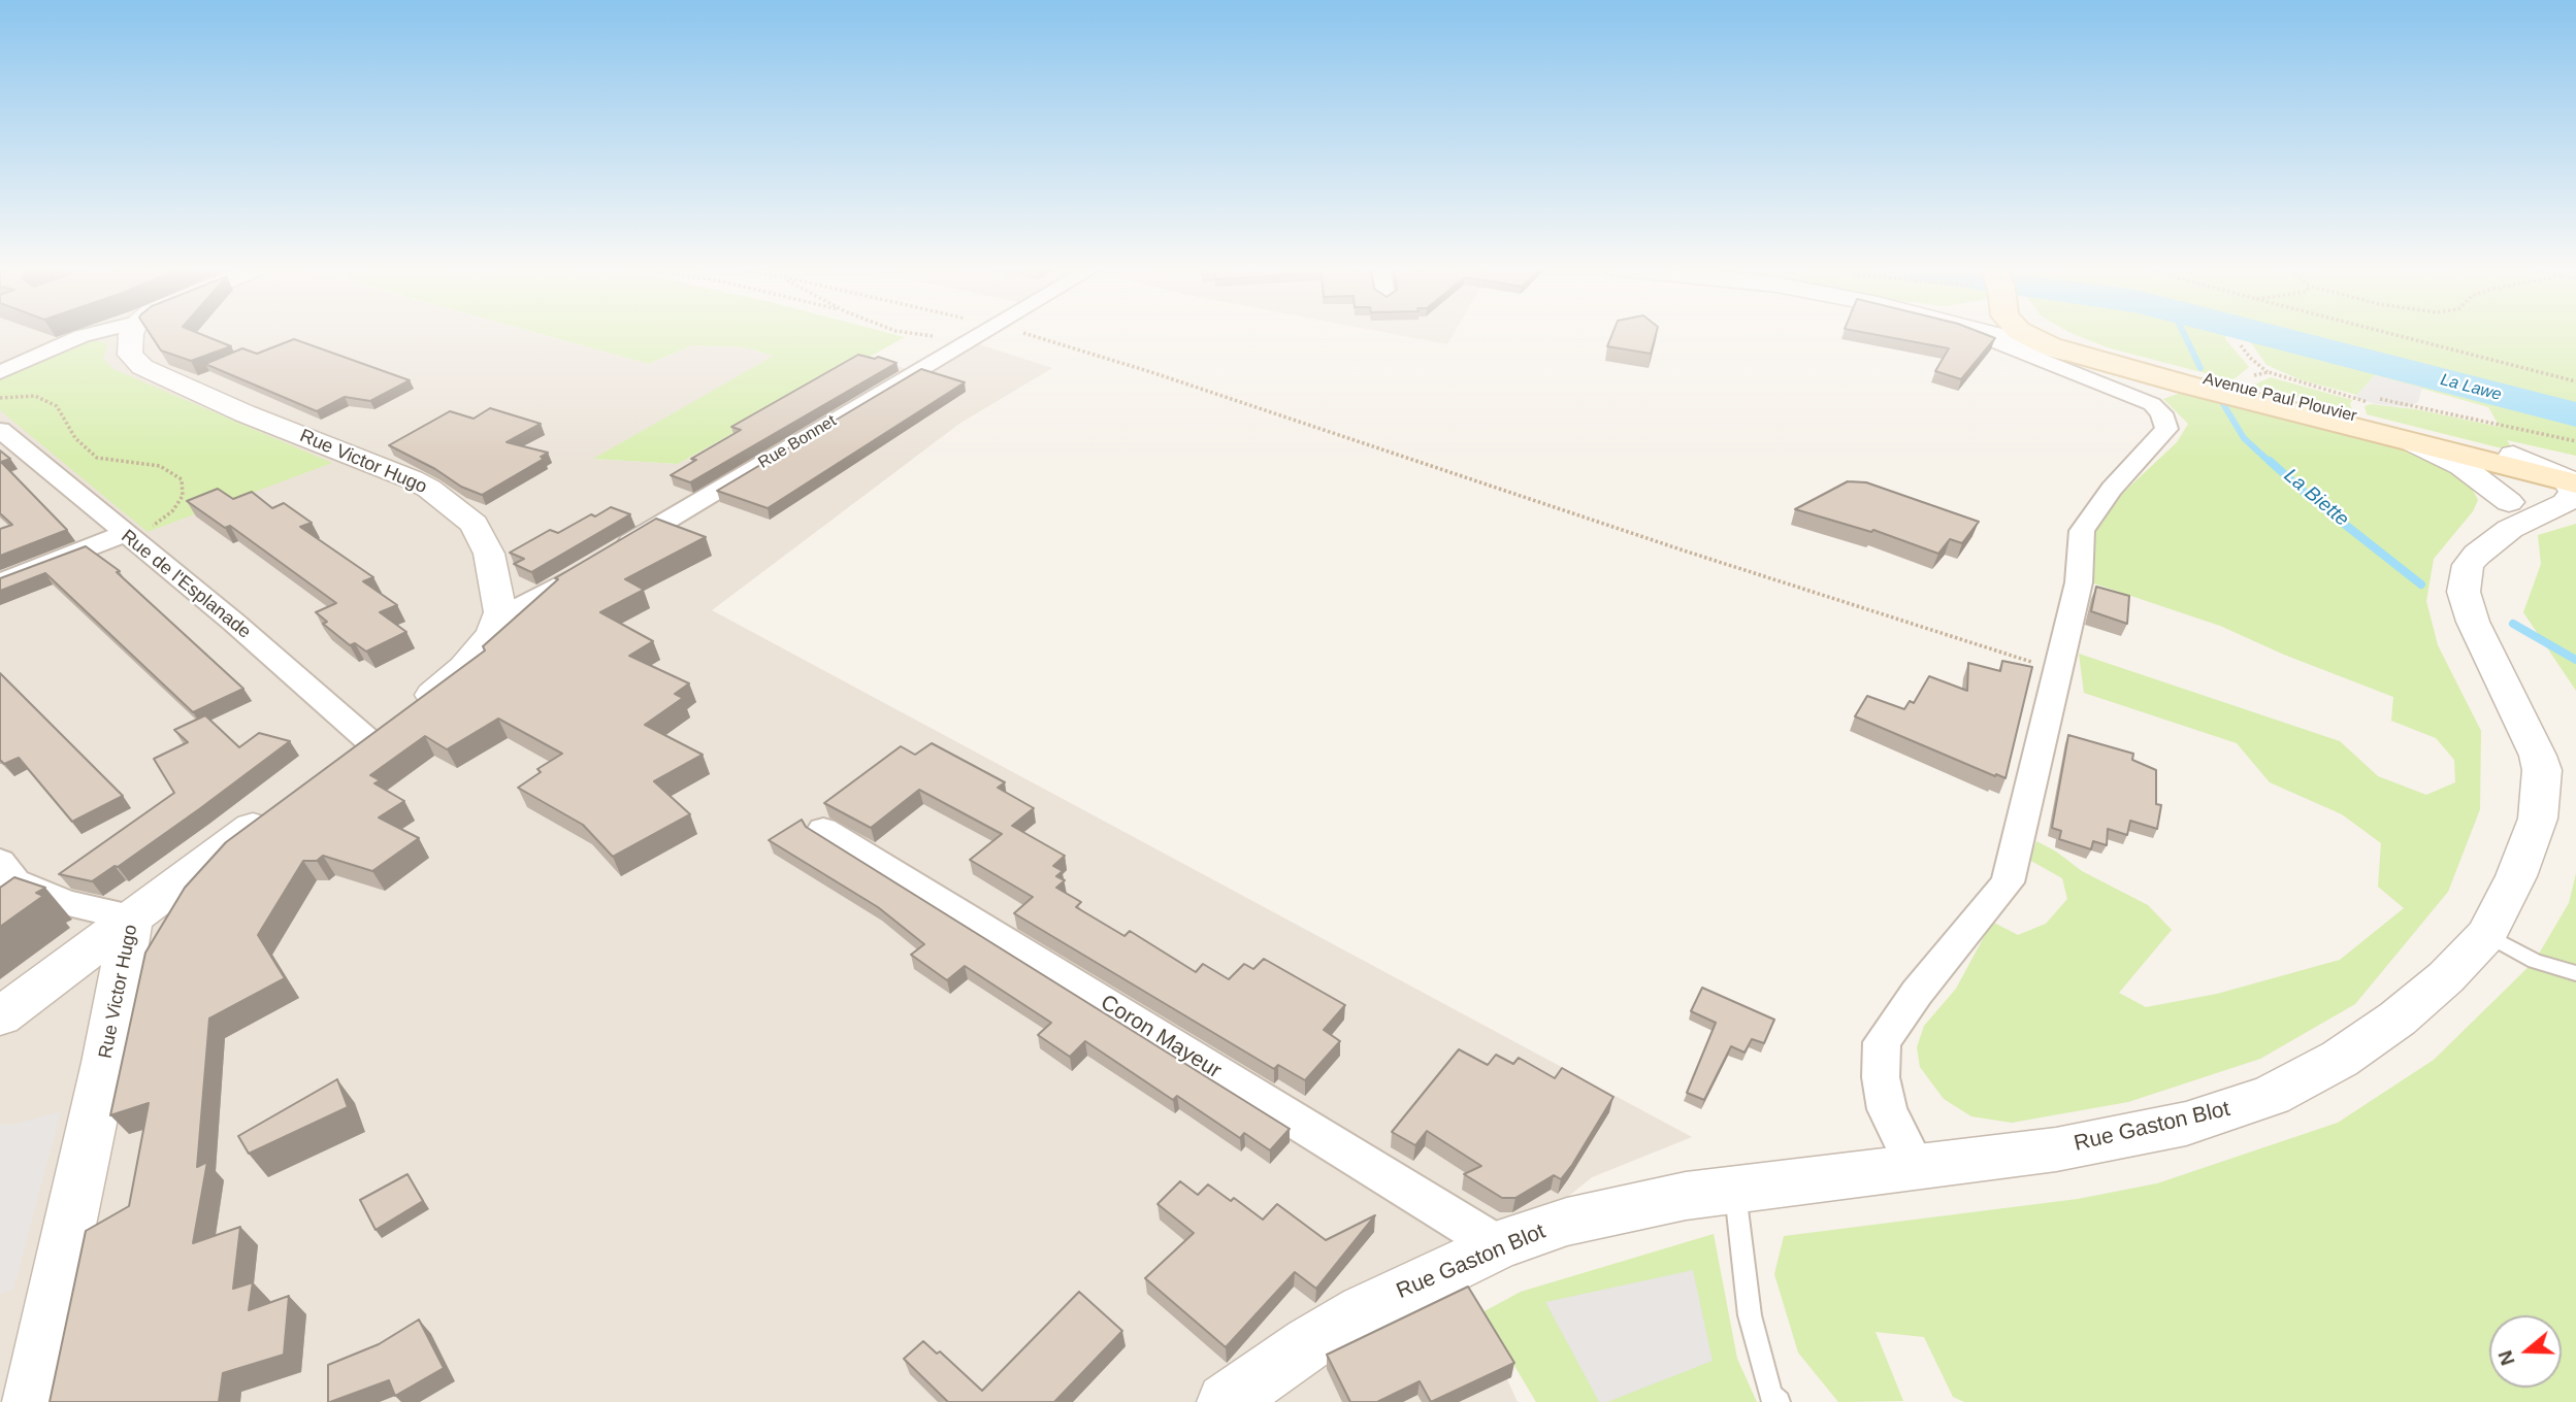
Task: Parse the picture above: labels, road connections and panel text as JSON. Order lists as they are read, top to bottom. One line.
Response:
{"streets":{"main road":["Avenue Paul Plouvier"],"street":["Rue Bonnet","Rue Victor Hugo","Rue de l'Esplanade","Coron Mayeur","Rue Gaston Blot"]},"crossings":[["Avenue Paul Plouvier","Rue Gaston Blot"],["Coron Mayeur","Rue Gaston Blot"]],"water":["La Lawe","La Biette"],"north":"left"}
